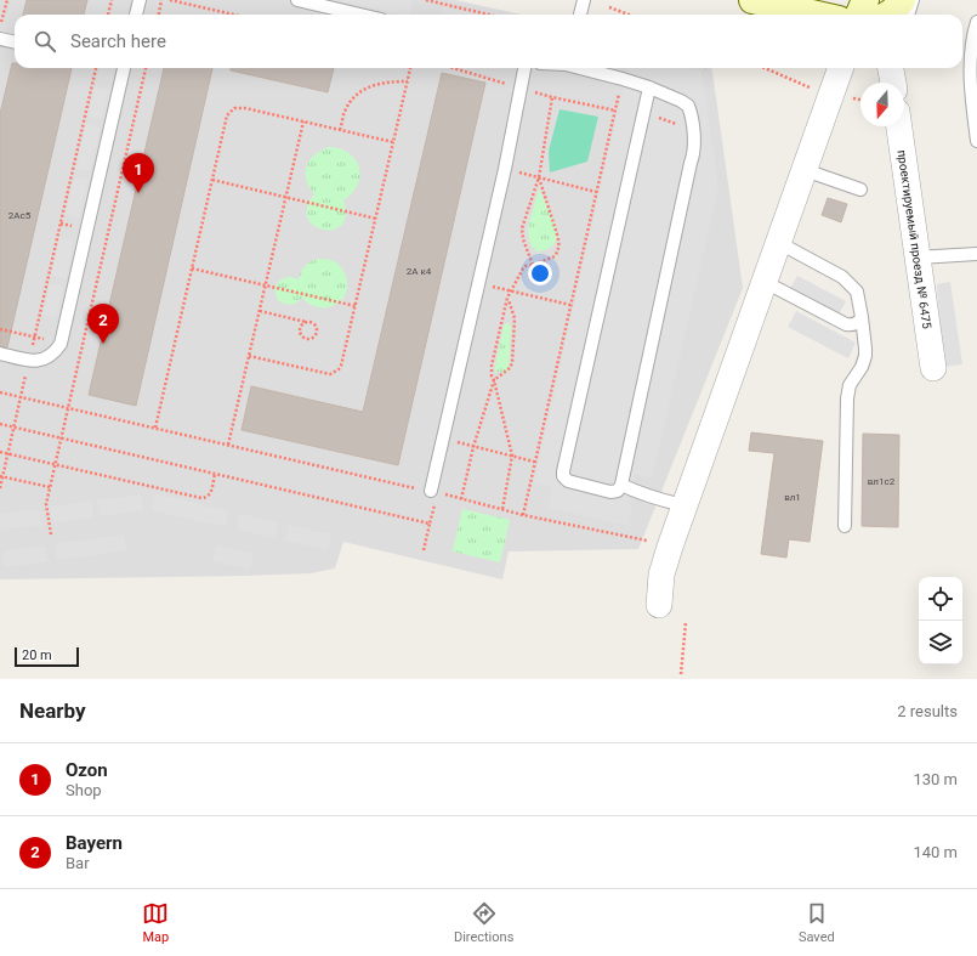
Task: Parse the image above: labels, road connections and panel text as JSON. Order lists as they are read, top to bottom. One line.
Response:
{"streets":{"street":["проектируемый проезд № 6475"]},"house_numbers":["2Ас5","2А к4","вл1с2","вл1"],"scale_bar":"20 m","north":"bottom","page":{"search":"Search here","pins":["1","2"],"scale":"20 m","heading":["Nearby","2 results"],"list":[{"mark":"1","name":"Ozon","note":"Shop","value":"130 m"},{"mark":"2","name":"Bayern","note":"Bar","value":"140 m"}],"nav":["Map","Directions","Saved"]}}
